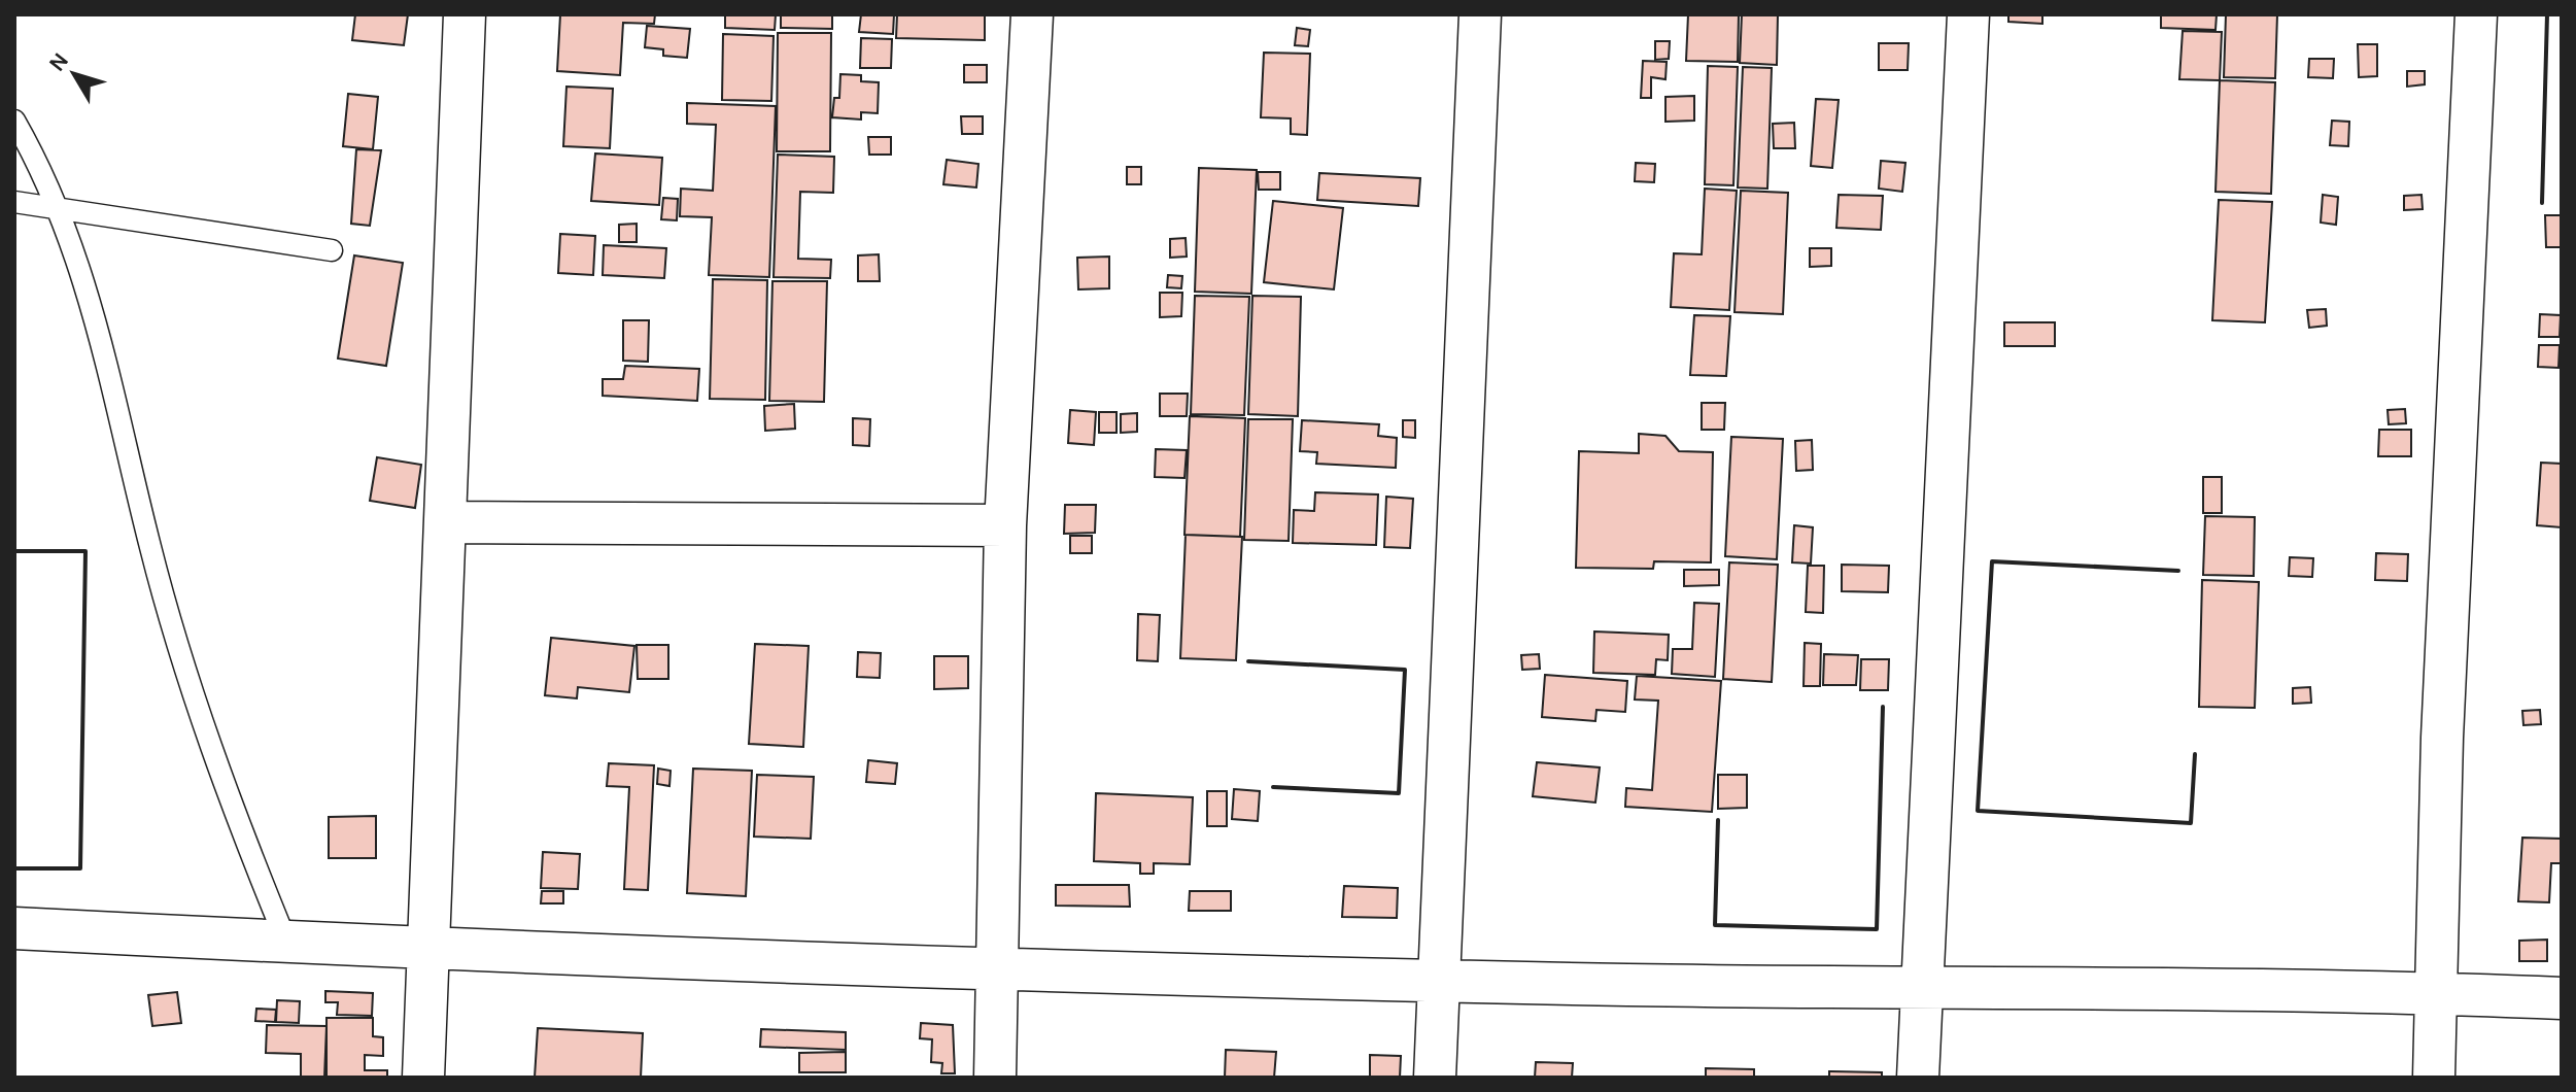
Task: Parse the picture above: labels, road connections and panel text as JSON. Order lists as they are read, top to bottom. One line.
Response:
{"north":"top left"}
